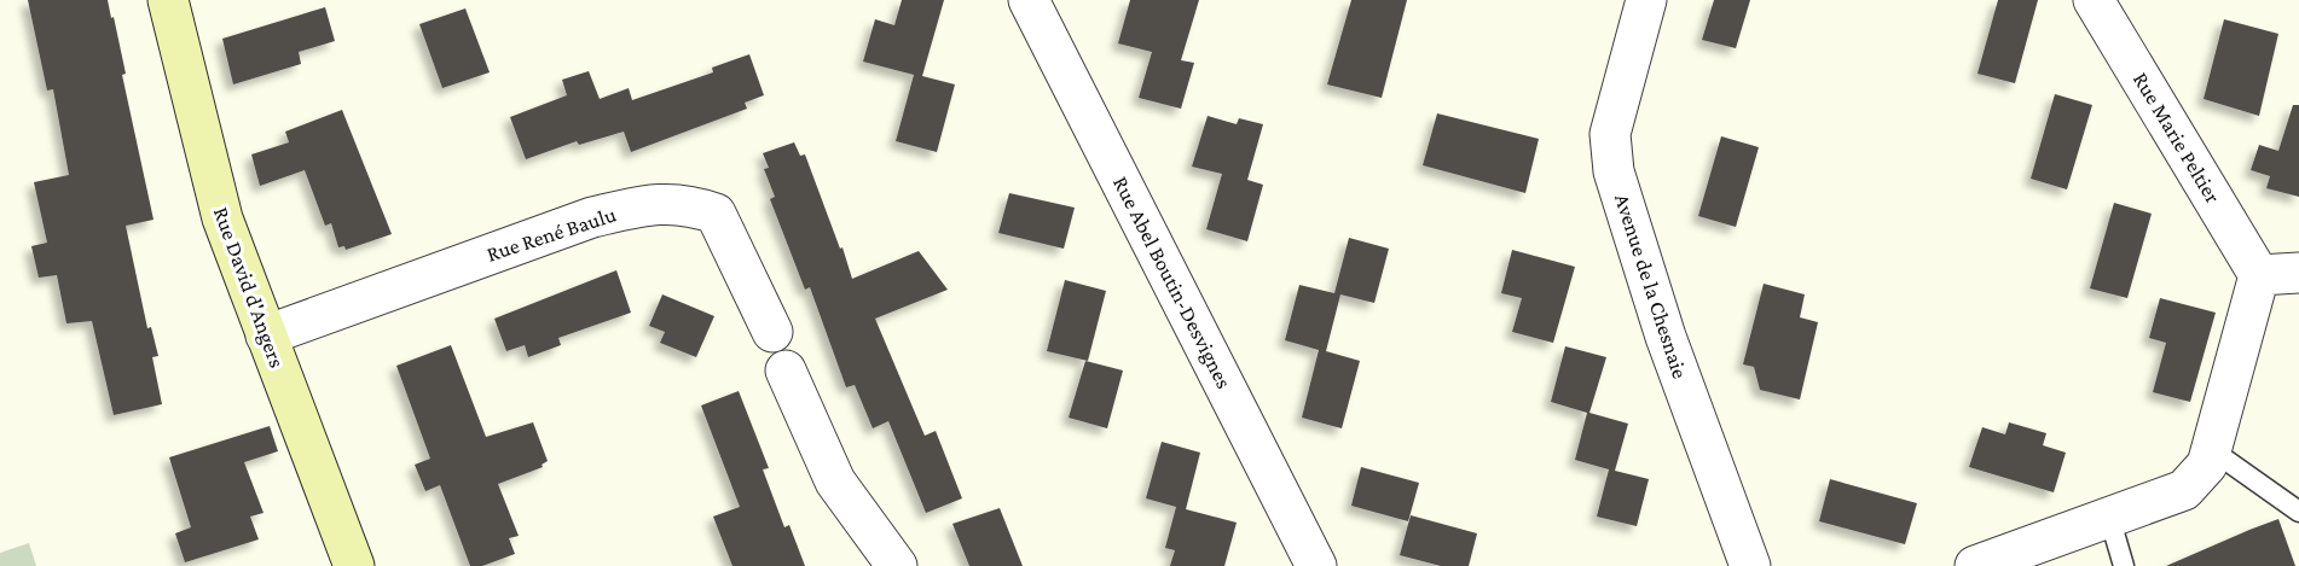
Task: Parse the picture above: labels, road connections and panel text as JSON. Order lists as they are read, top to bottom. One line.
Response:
{"streets":{"main road":["Rue David d'Angers"],"street":["Rue Marie Peltier","Rue René Baulu","Rue Abel Boutin-Desvignes","Avenue de la Chesnaie"]},"crossings":[["Rue René Baulu","Rue David d'Angers"]]}
